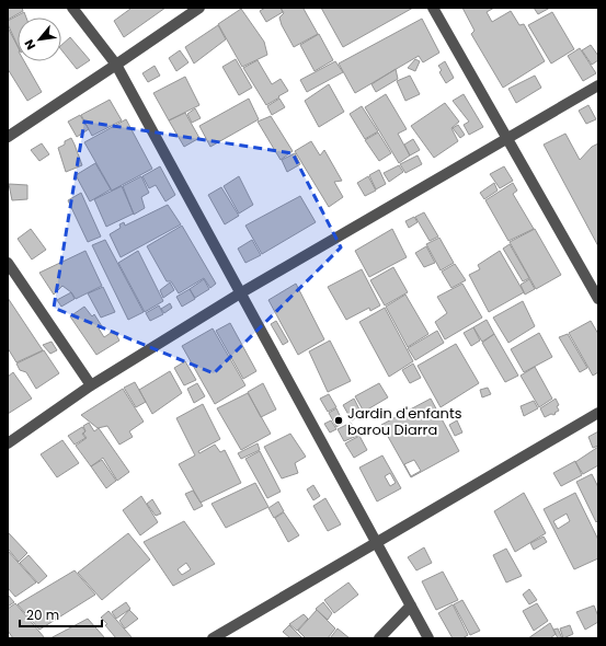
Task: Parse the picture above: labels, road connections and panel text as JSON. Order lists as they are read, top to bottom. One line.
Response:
{"places":["Jardin d'enfants barou Diarra"],"scale_bar":"20 m","north":"bottom left"}
